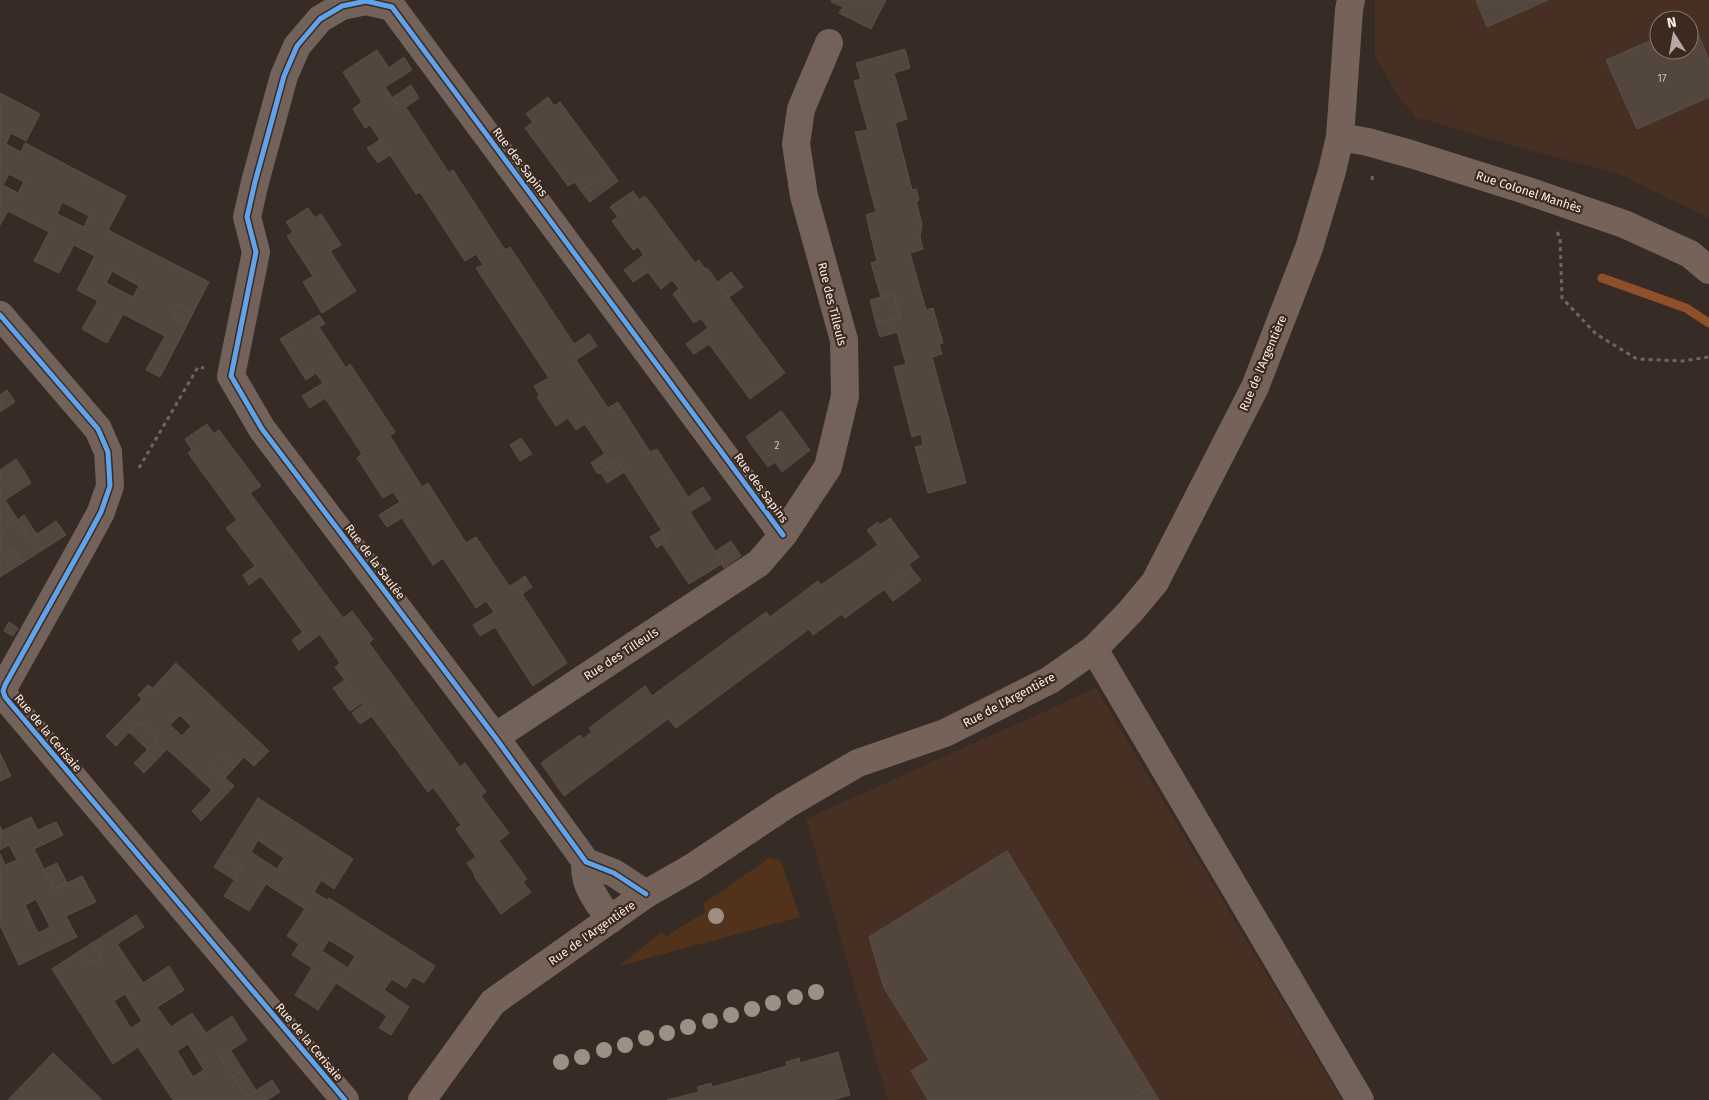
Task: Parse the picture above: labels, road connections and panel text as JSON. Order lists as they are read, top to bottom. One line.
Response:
{"streets":{"main road":["Rue Colonel Manhès","Rue de l'Argentière"],"street":["Rue des Sapins","Rue des Tilleuls","Rue de la Saulée","Rue de la Cerisaie"]},"crossings":[["Rue des Sapins","Rue des Tilleuls"],["Rue des Sapins","Rue de la Saulée"],["Rue Colonel Manhès","Rue de l'Argentière"],["Rue des Tilleuls","Rue de la Saulée"],["Rue de l'Argentière","Rue de la Saulée"]],"house_numbers":["17","2"],"north":"top"}
